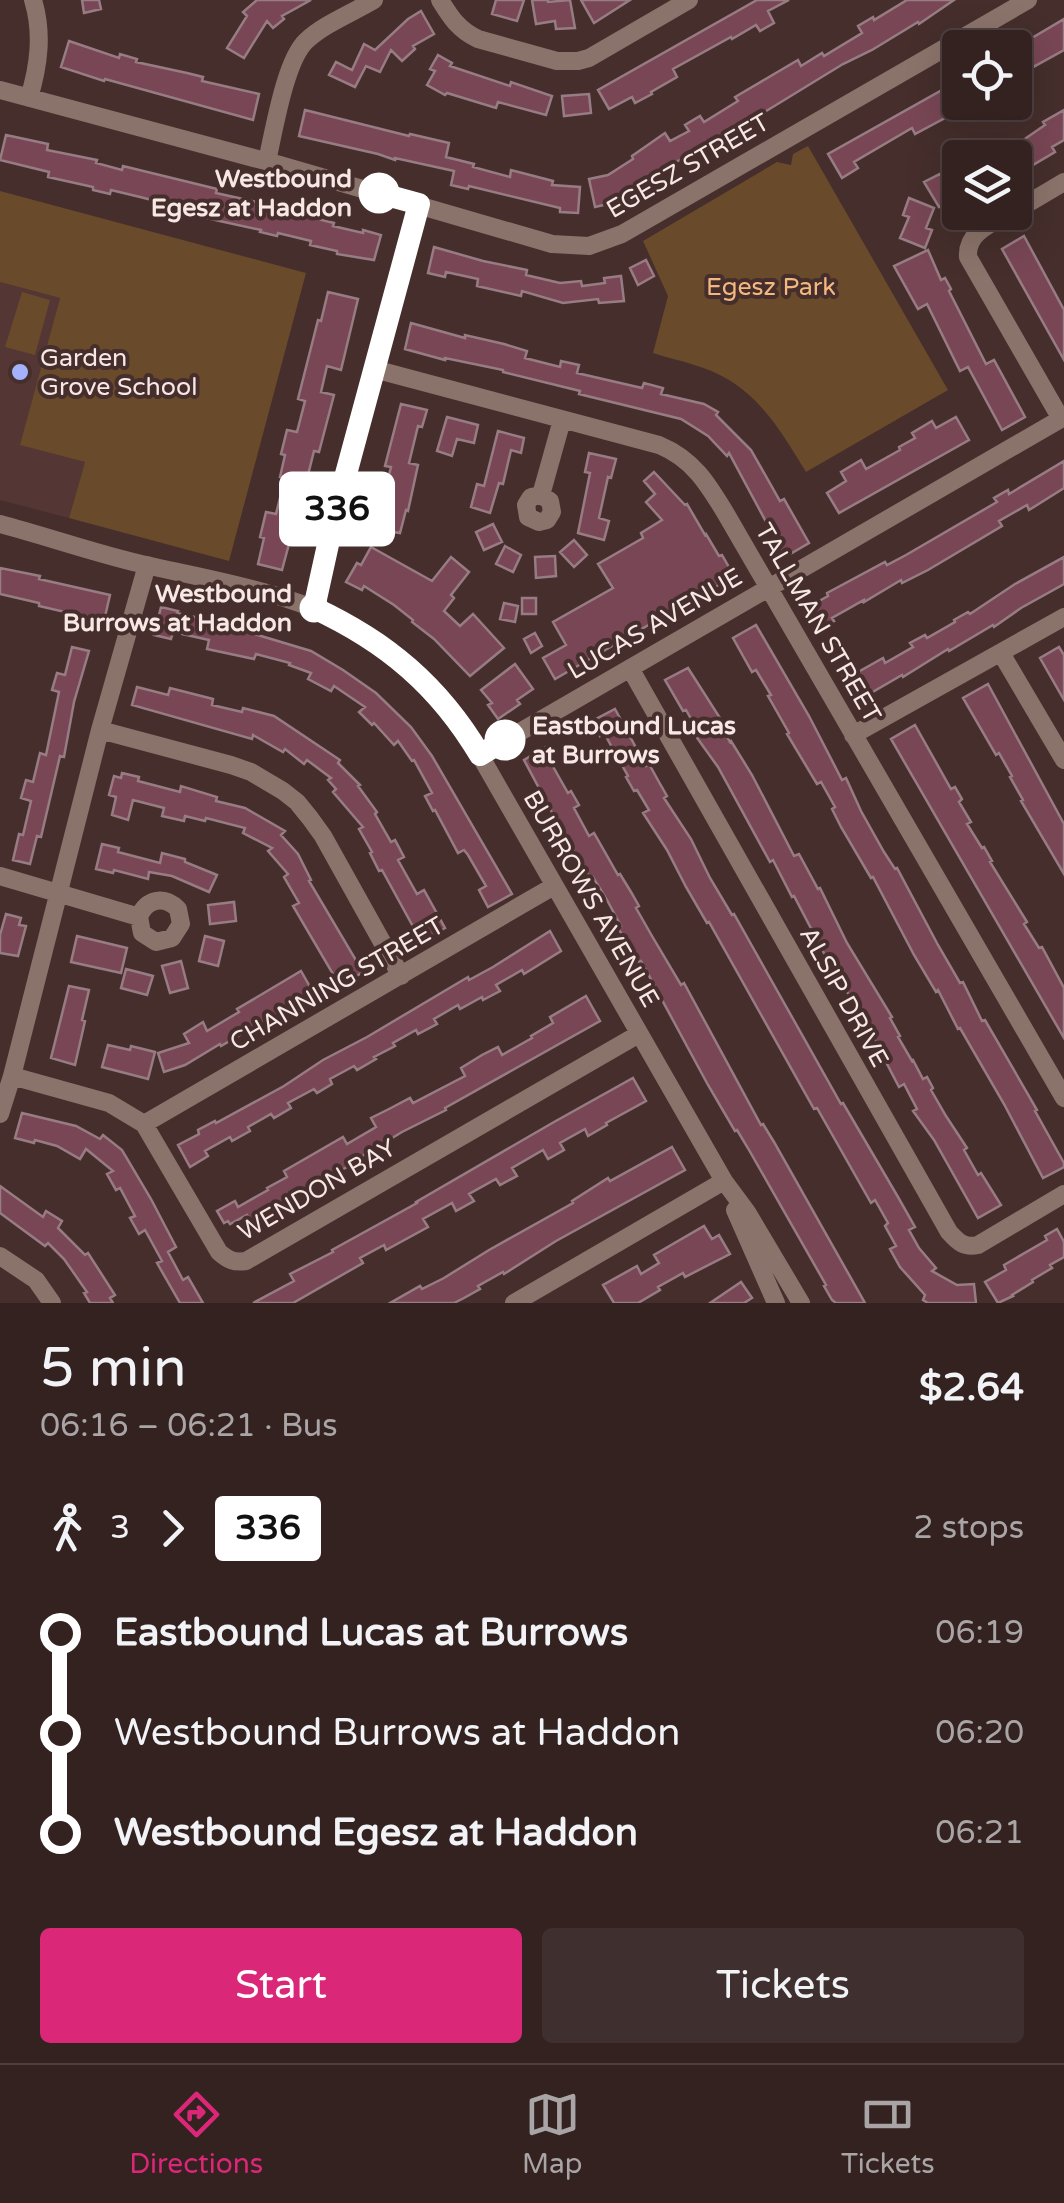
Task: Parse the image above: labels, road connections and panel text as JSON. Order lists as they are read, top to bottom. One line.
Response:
{"streets":{"street":["EGESZ STREET","TALLMAN STREET","LUCAS AVENUE","BURROWS AVENUE","CHANNING STREET","ALSIP DRIVE","WENDON BAY"]},"crossings":[["TALLMAN STREET","LUCAS AVENUE"],["LUCAS AVENUE","BURROWS AVENUE"],["LUCAS AVENUE","ALSIP DRIVE"],["BURROWS AVENUE","CHANNING STREET"],["BURROWS AVENUE","WENDON BAY"],["CHANNING STREET","WENDON BAY"]],"parks":["Egesz Park"],"places":["Westbound Egesz at Haddon","Garden Grove School","Westbound Burrows at Haddon","Eastbound Lucas at Burrows"],"lines":["bus line 336"],"page":{"on_map":"336","heading":["5 min","06:16 – 06:21 · Bus","$2.64"],"legs":["3","336","2 stops"],"list":[{"name":"Eastbound Lucas at Burrows","value":"06:19"},{"name":"Westbound Burrows at Haddon","value":"06:20"},{"name":"Westbound Egesz at Haddon","value":"06:21"}],"buttons":["Start","Tickets"],"tabs":["Directions","Map","Tickets"]}}
